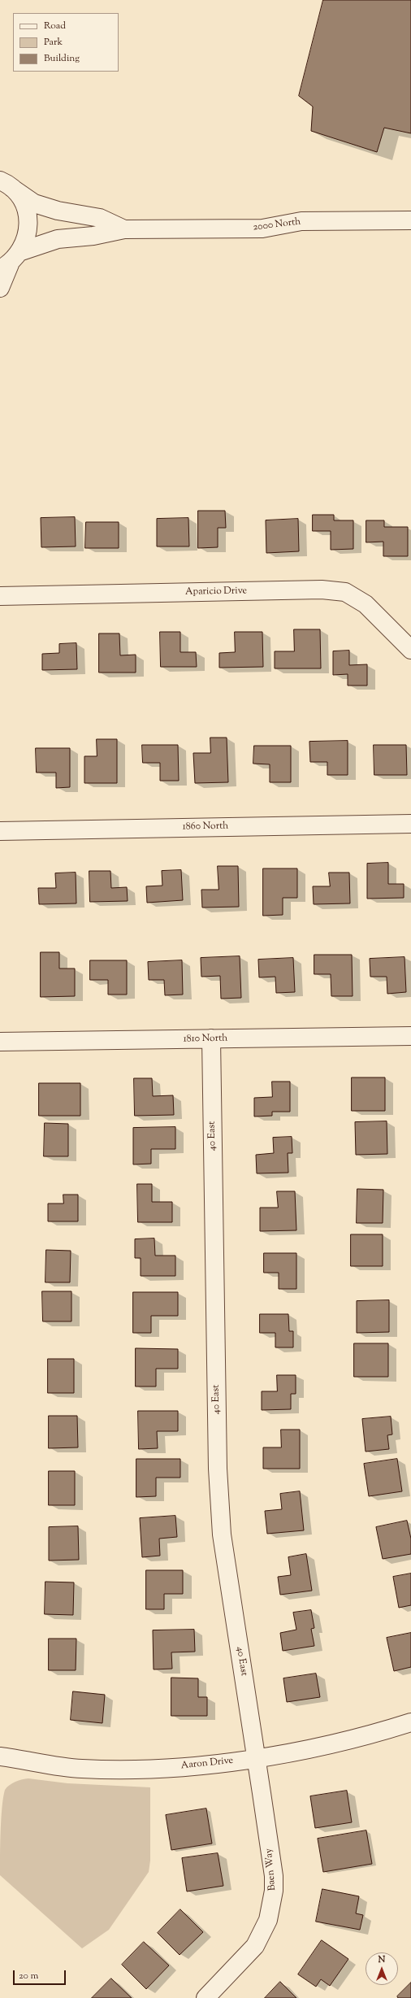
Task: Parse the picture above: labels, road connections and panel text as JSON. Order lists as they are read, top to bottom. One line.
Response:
{"streets":{"street":["2000 North","Aparicio Drive","1860 North","1810 North","40 East","Aaron Drive","Baen Way"]},"crossings":[["1810 North","40 East"],["40 East","Aaron Drive"],["40 East","Baen Way"],["Aaron Drive","Baen Way"]],"legend":["Road","Park","Building"],"scale_bar":"20 m","north":"top"}
